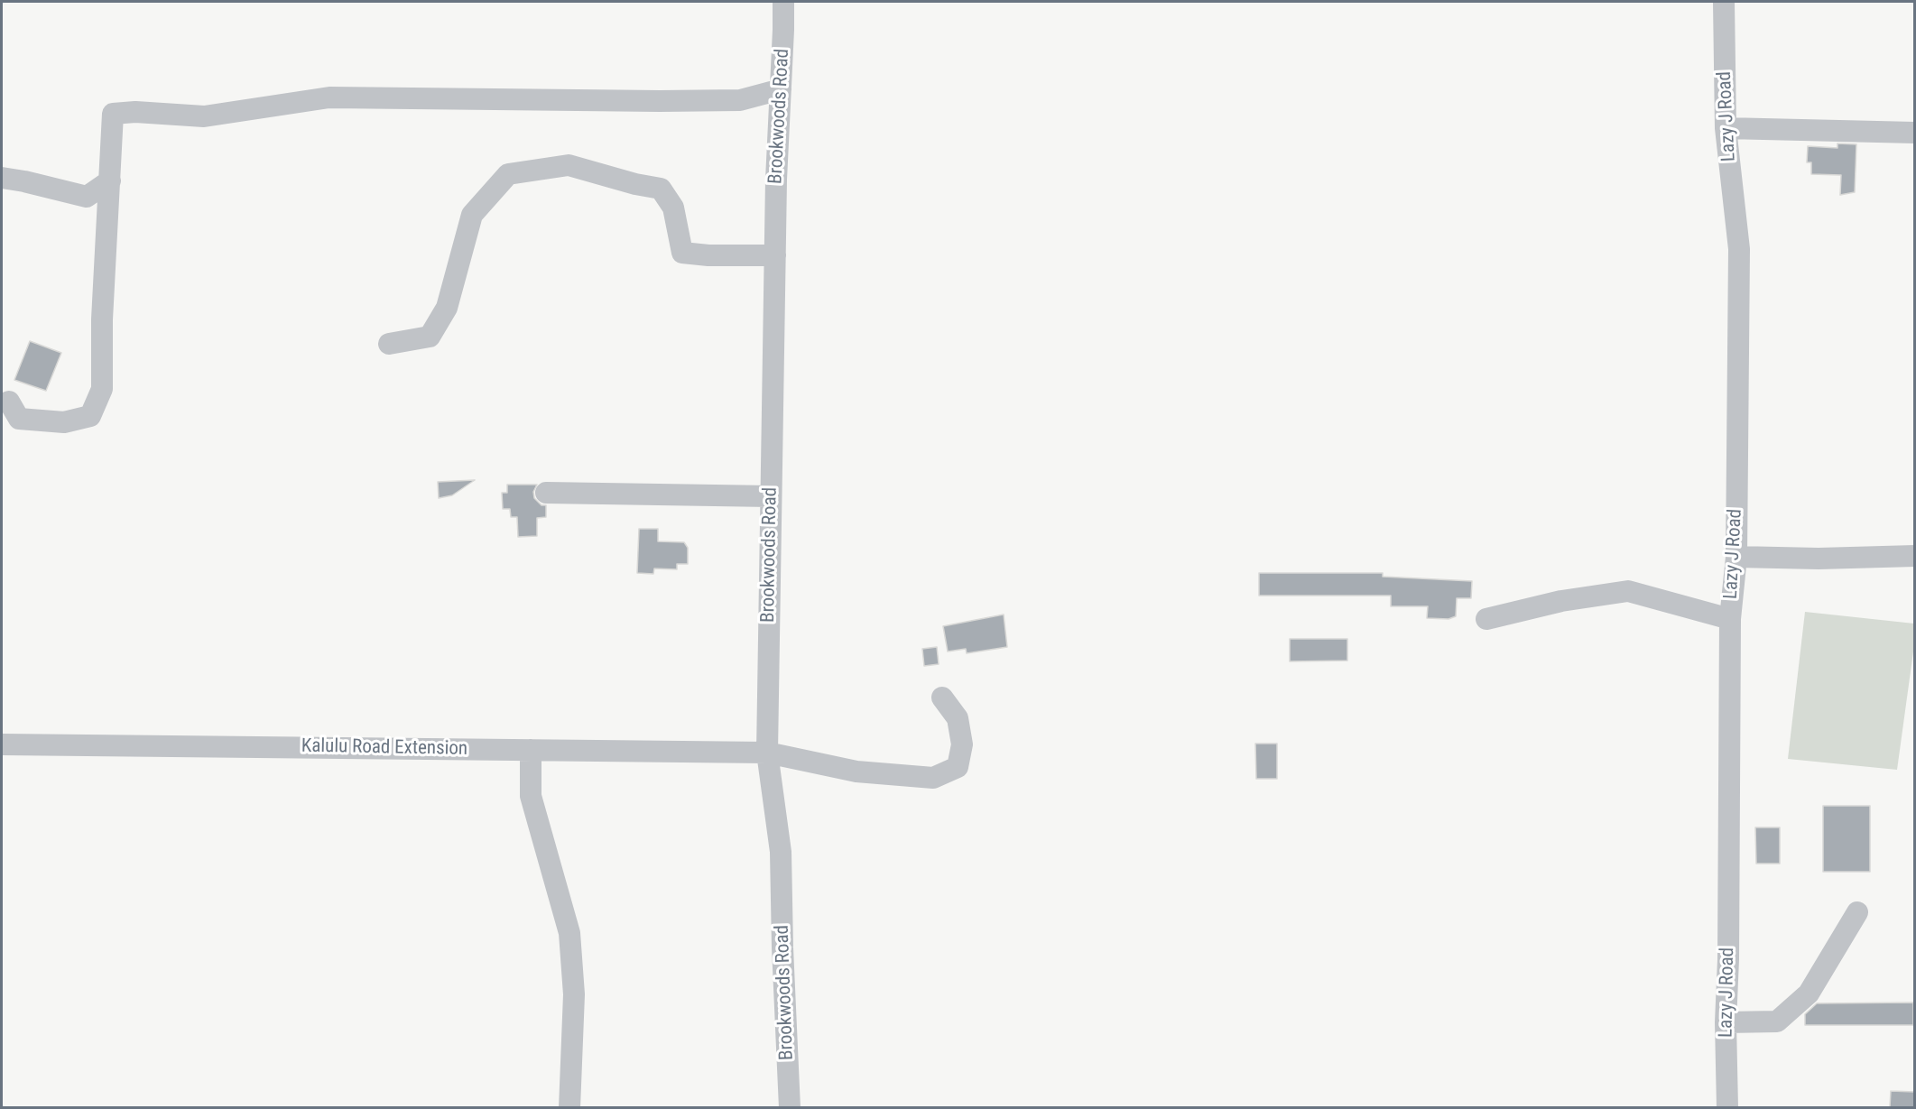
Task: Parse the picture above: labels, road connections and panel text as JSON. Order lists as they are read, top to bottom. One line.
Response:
{"streets":{"street":["Brookwoods Road","Lazy J Road","Kalulu Road Extension"]},"crossings":[["Brookwoods Road","Kalulu Road Extension"]]}
